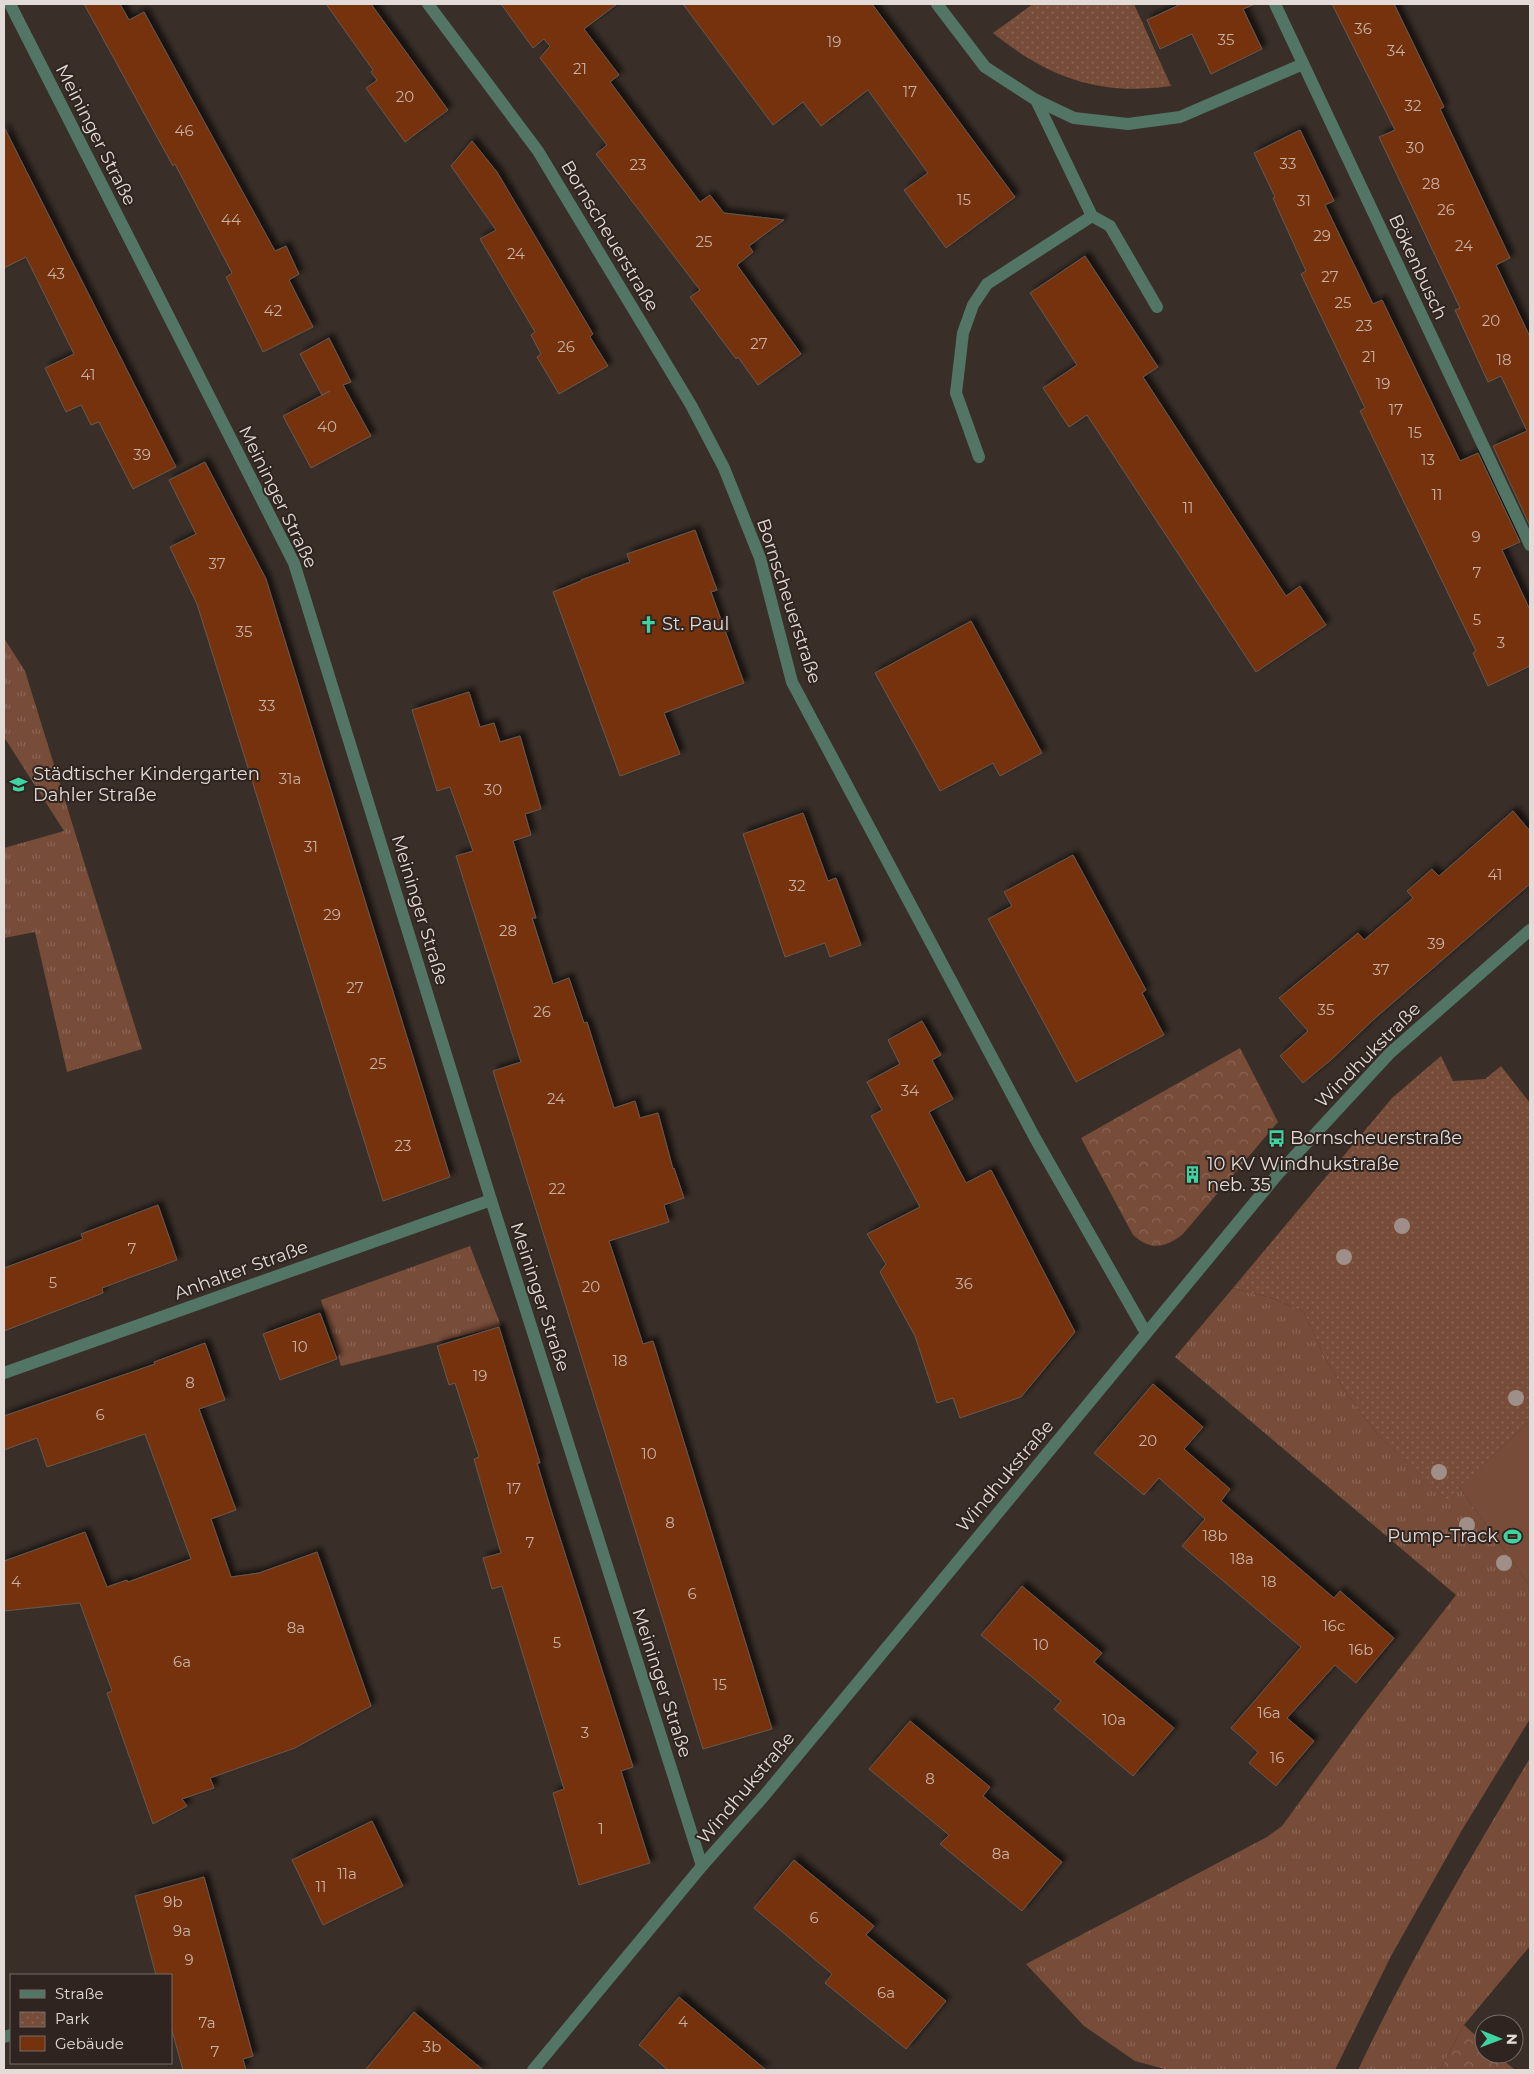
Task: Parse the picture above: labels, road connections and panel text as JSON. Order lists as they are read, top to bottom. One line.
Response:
{"streets":{"street":["Meininger Straße","Bornscheuerstraße","Bökenbusch","Windhukstraße","Anhalter Straße"]},"crossings":[["Meininger Straße","Windhukstraße"],["Meininger Straße","Anhalter Straße"],["Bornscheuerstraße","Windhukstraße"]],"places":{"church":["St. Paul"],"school or university":["Städtischer Kindergarten Dahler Straße"],"bus stop":["Bornscheuerstraße"],"building":["10 KV Windhukstraße neb. 35"],"sports":["Pump-Track"]},"house_numbers":["36","35","19","34","21","17","20","32","46","30","33","23","28","15","31","26","44","29","25","24","24","43","27","25","42","20","23","27","26","21","18","41","19","17","40","15","39","13","11","11","9","37","7","5","35","3","33","31a","30","31","41","32","29","28","39","37","27","35","26","25","34","24","23","22","7","5","36","20","10","18","19","8","6","20","10","17","8","18b","7","18a","4","18","6","16c","8a","5","10","16b","6a","15","16a","10a","3","16","8","1","8a","11a","11","9b","6","9a","9","6a","4","7a","3b","7"],"legend":["Straße","Park","Gebäude"],"north":"right"}
